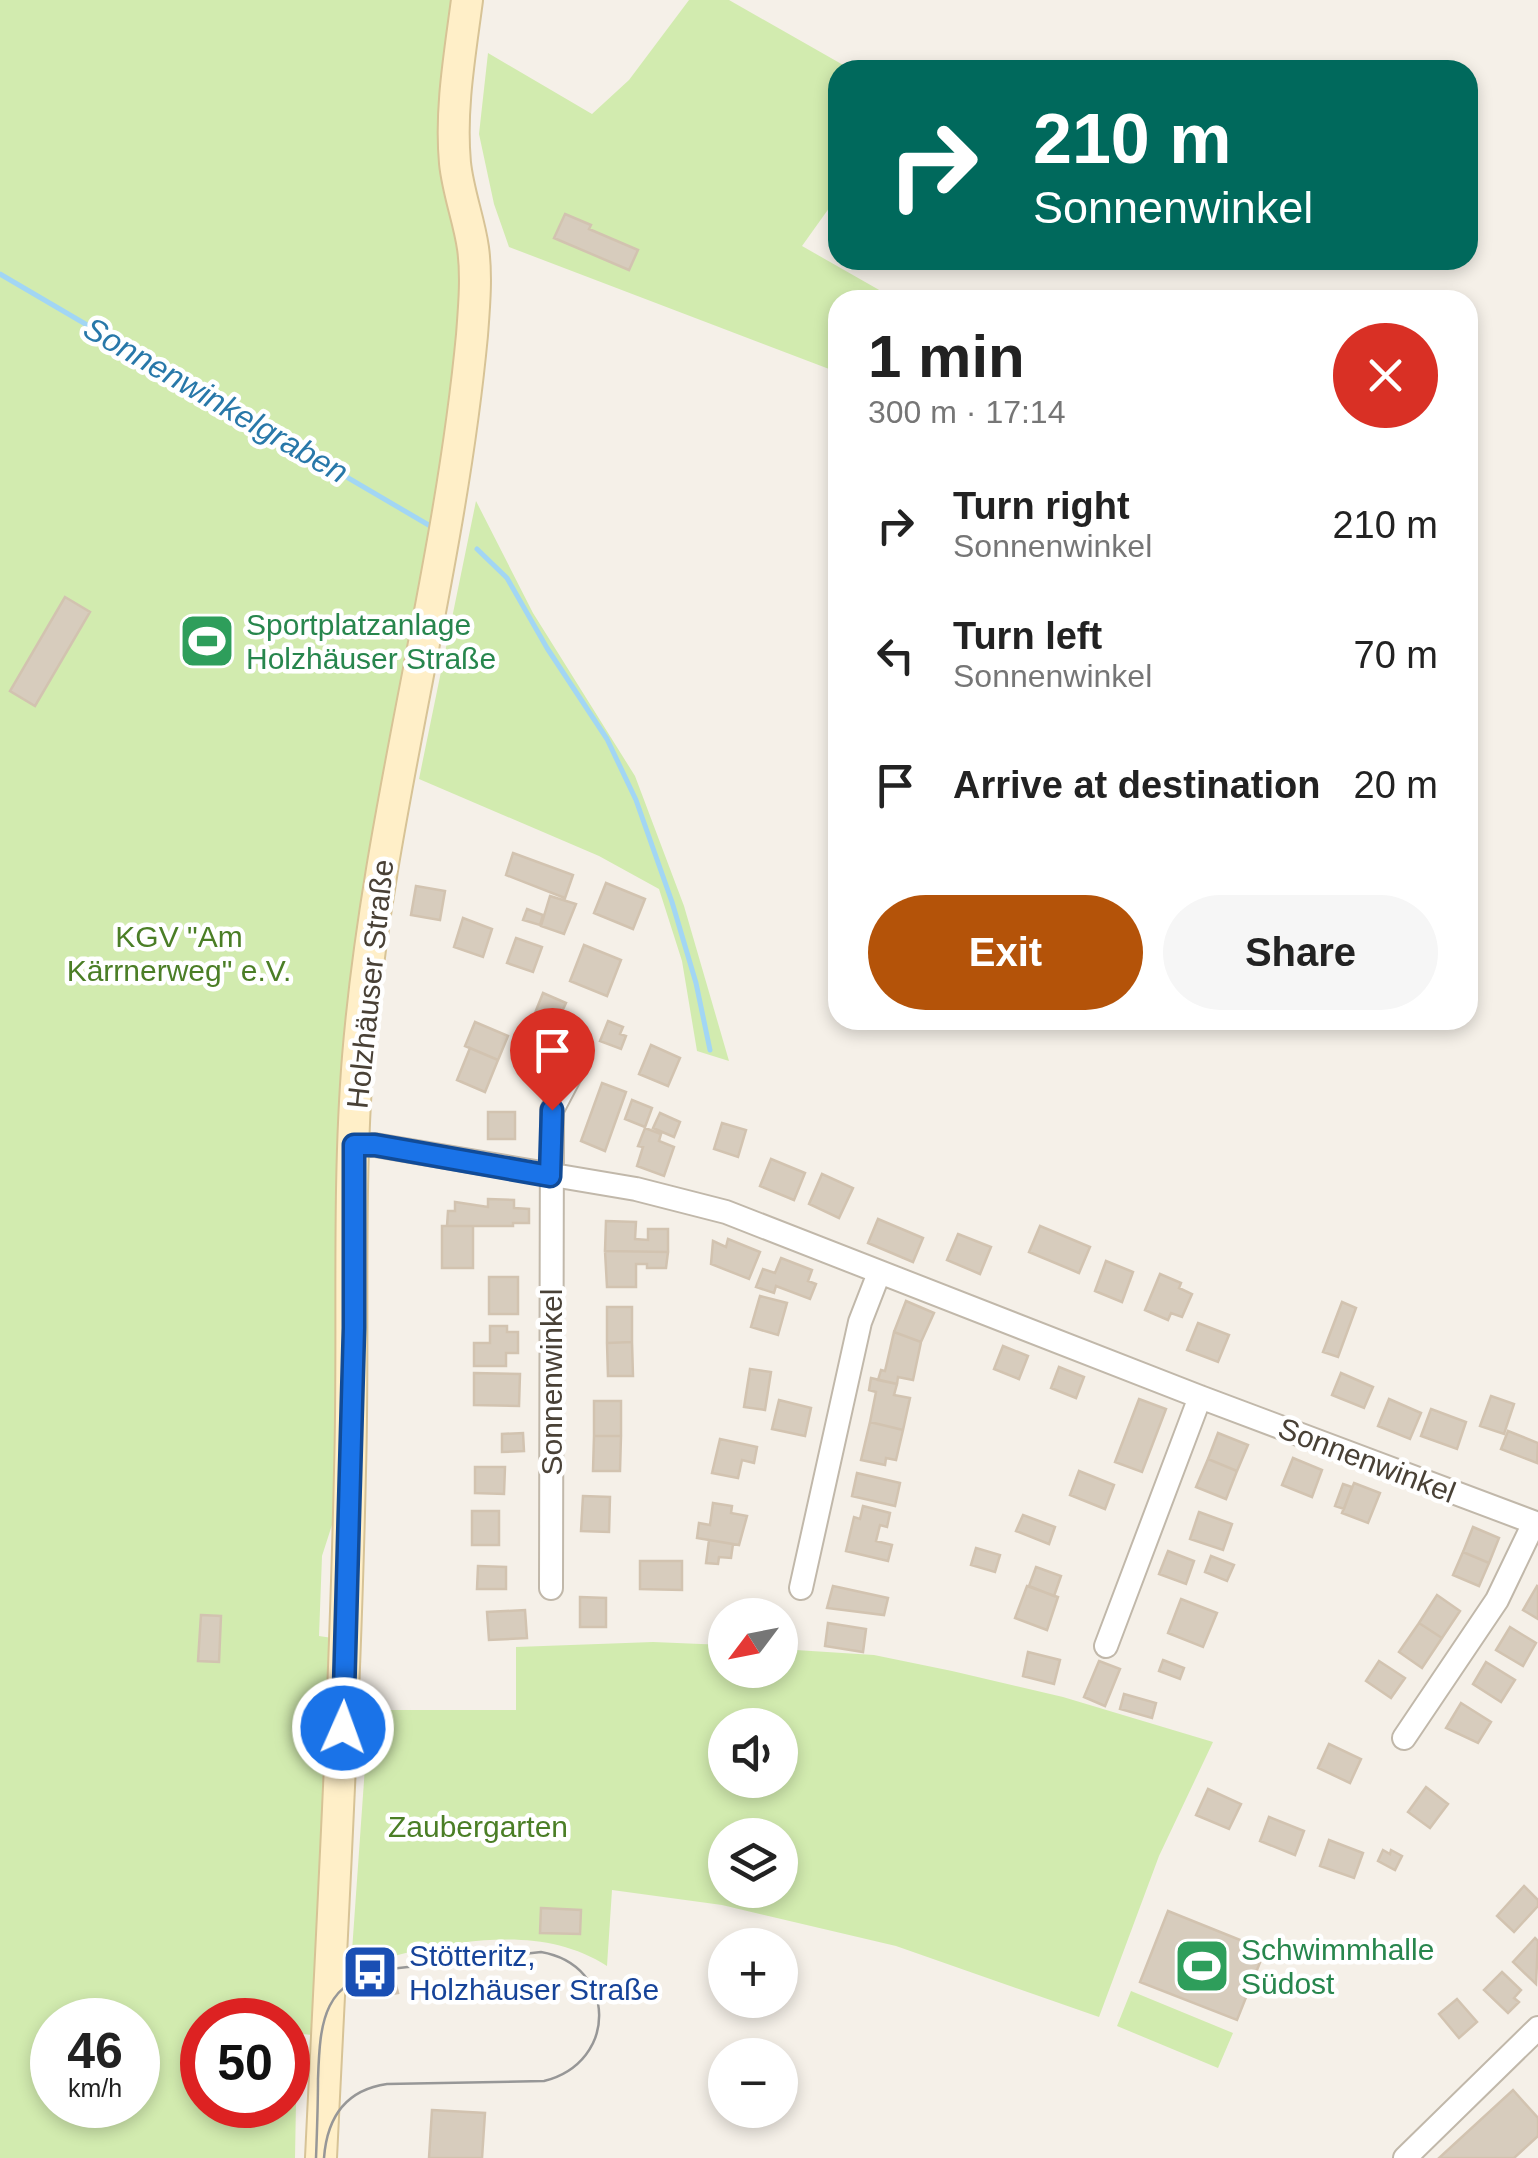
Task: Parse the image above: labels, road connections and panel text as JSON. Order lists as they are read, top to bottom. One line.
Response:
{"streets":{"main road":["Holzhäuser Straße"],"street":["Sonnenwinkel"]},"crossings":[["Holzhäuser Straße","Sonnenwinkel"]],"water":["Sonnenwinkelgraben"],"parks":["KGV \"Am Kärrnerweg\" e.V.","Zaubergarten"],"places":{"sports":["Sportplatzanlage Holzhäuser Straße","Schwimmhalle Südost"],"bus stop":["Stötteritz, Holzhäuser Straße"]},"north":"bottom left","page":{"turn":["210 m","Sonnenwinkel"],"heading":["1 min","300 m · 17:14"],"list":[{"name":"Turn right","note":"Sonnenwinkel","value":"210 m"},{"name":"Turn left","note":"Sonnenwinkel","value":"70 m"},{"name":"Arrive at destination","value":"20 m"}],"buttons":["Exit","Share"],"map_buttons":["+","−"],"speed":"46 km/h","limit":"50"}}
